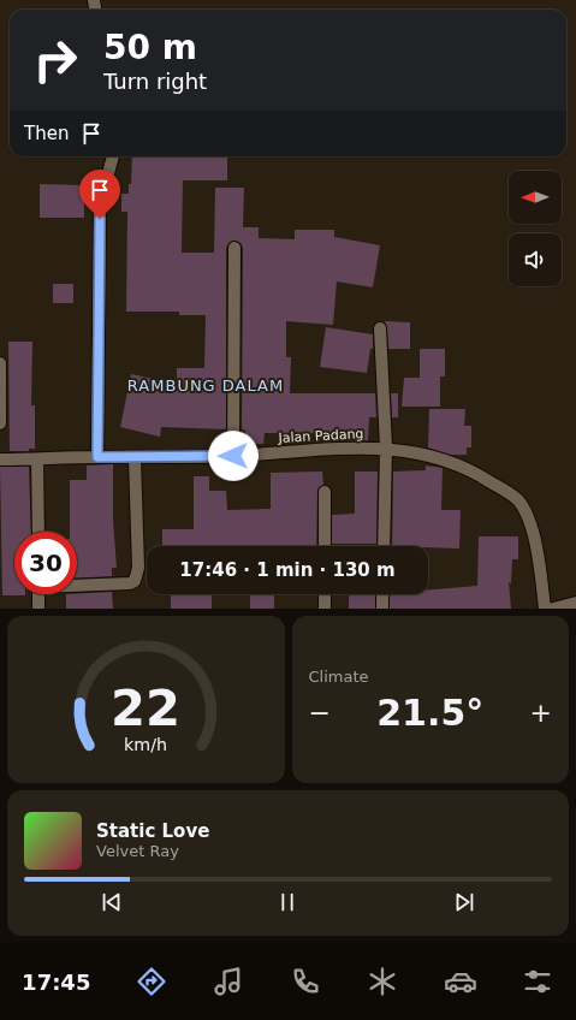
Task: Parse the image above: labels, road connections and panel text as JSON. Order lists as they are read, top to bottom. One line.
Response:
{"streets":{"street":["Jalan Padang"]},"districts":["RAMBUNG DALAM"],"north":"left","page":{"turn":["50 m","Turn right"],"then":"Then","limit":"30","trip":"17:46 · 1 min · 130 m","tile":"Climate","heat":["−","21.5°","+"],"song":["Static Love","Velvet Ray"],"tabs":"17:45","gauge":["22","km/h"]}}
